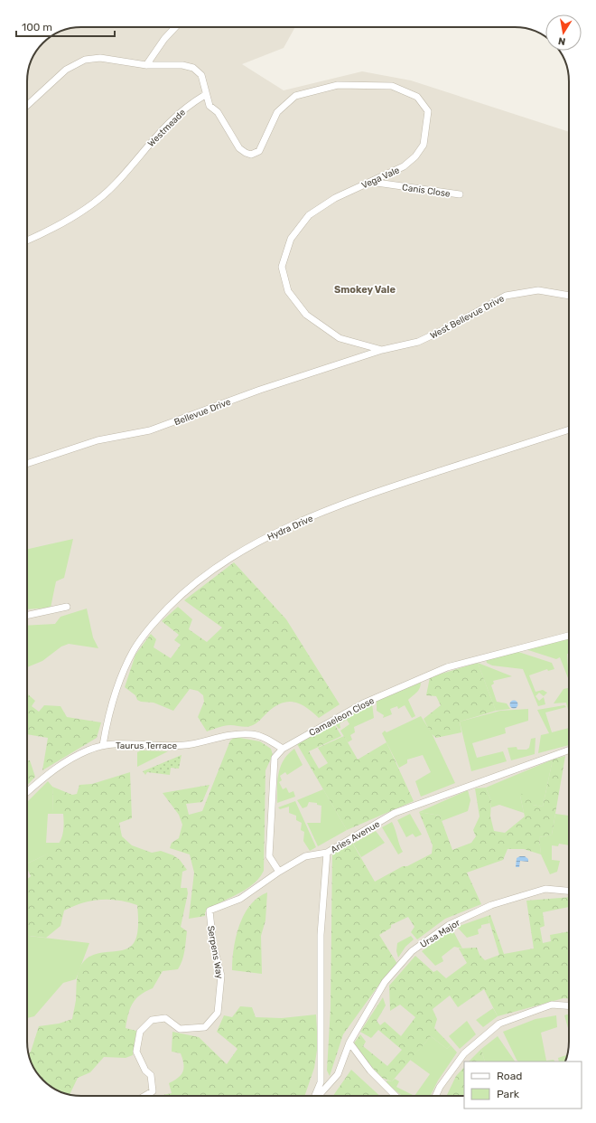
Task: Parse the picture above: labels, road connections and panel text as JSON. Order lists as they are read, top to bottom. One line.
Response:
{"streets":{"street":["Westmeade","Vega Vale","Canis Close","West Bellevue Drive","Bellevue Drive","Hydra Drive","Camaeleon Close","Taurus Terrace","Aries Avenue","Ursa Major","Serpens Way"]},"crossings":[["Westmeade","Vega Vale"],["Vega Vale","Canis Close"],["Vega Vale","West Bellevue Drive"],["Vega Vale","Bellevue Drive"],["West Bellevue Drive","Bellevue Drive"],["Hydra Drive","Taurus Terrace"],["Camaeleon Close","Taurus Terrace"]],"districts":["Smokey Vale"],"legend":["Road","Park"],"scale_bar":"100 m","north":"bottom"}
